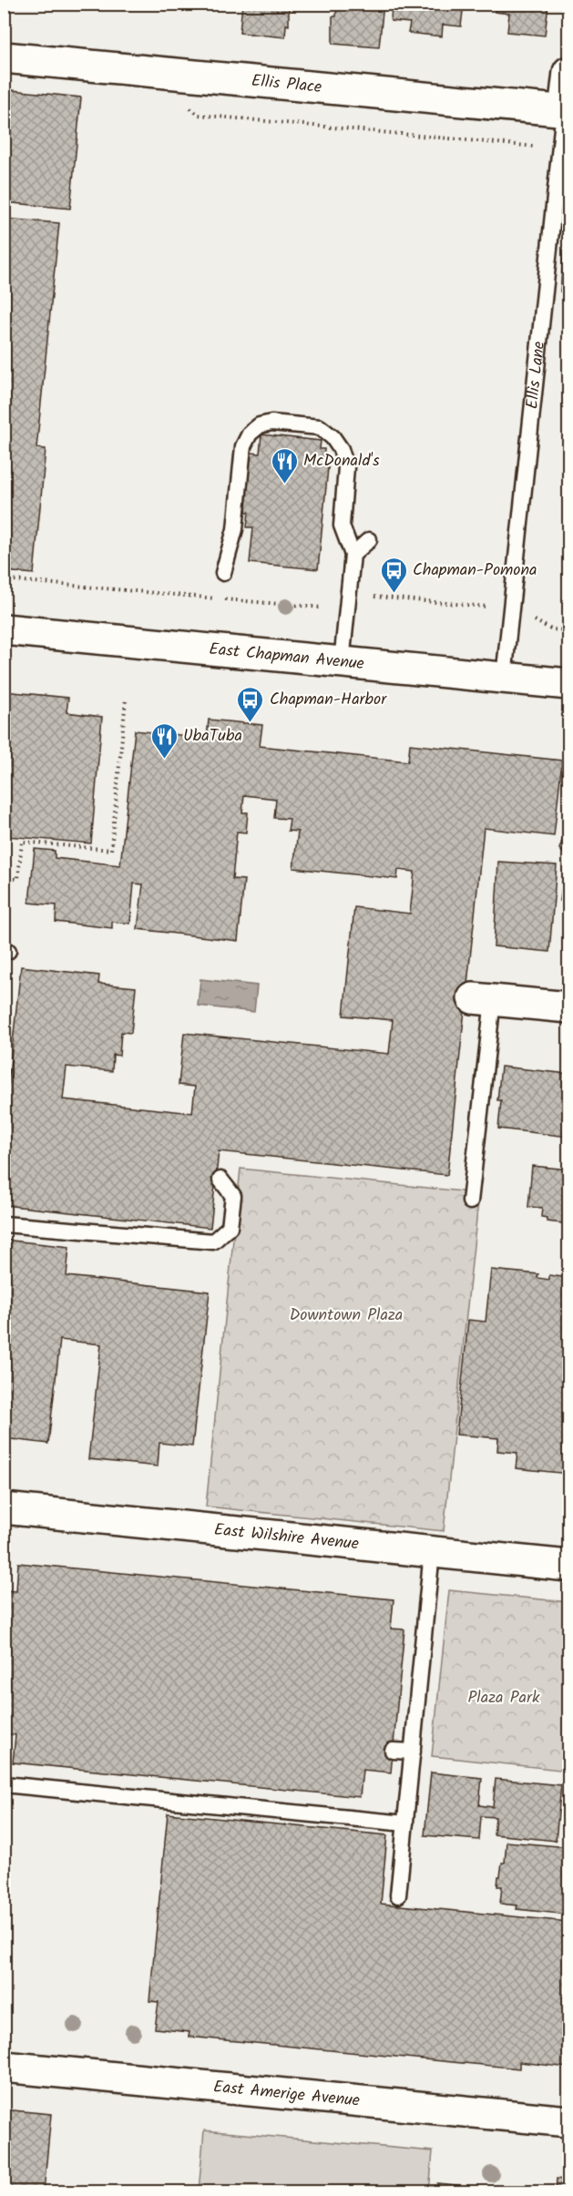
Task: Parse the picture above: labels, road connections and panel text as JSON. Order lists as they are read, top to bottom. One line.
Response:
{"streets":{"street":["Ellis Place","Ellis Lane","East Chapman Avenue","East Wilshire Avenue","East Amerige Avenue"]},"crossings":[["Ellis Place","Ellis Lane"],["Ellis Lane","East Chapman Avenue"]],"parks":["Downtown Plaza","Plaza Park"],"places":{"restaurant":["McDonald's","UbaTuba"],"bus stop":["Chapman-Pomona","Chapman-Harbor"]}}
